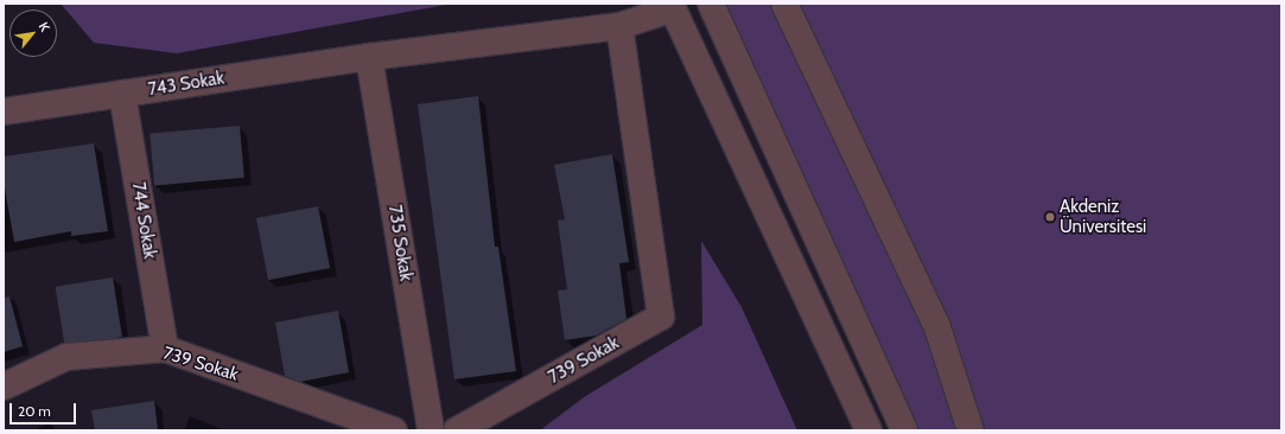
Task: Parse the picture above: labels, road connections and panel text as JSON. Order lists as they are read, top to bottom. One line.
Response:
{"streets":{"street":["743 Sokak","744 Sokak","735 Sokak","739 Sokak"]},"crossings":[["743 Sokak","744 Sokak"],["743 Sokak","735 Sokak"],["743 Sokak","739 Sokak"],["744 Sokak","739 Sokak"]],"places":["Akdeniz Üniversitesi"],"scale_bar":"20 m","north":"top right"}
